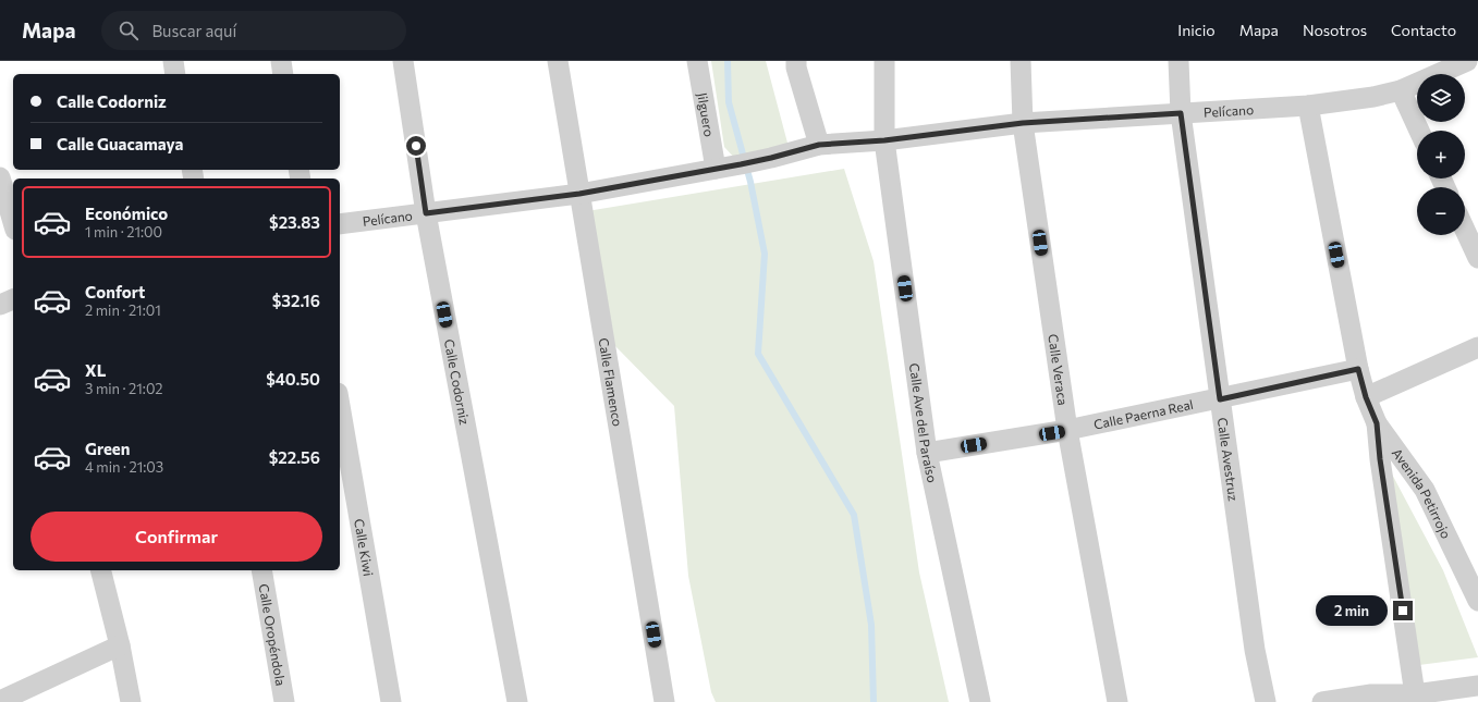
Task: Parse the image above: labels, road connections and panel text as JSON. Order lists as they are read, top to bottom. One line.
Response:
{"streets":{"street":["Pelícano","Jilguero","Calle Veraca","Calle Flamenco","Calle Codorniz","Calle Paerna Real","Calle Ave del Paraíso","Calle Avestruz","Avenida Petirrojo","Calle Kiwi","Calle Oropéndola"]},"crossings":[["Pelícano","Jilguero"],["Pelícano","Calle Veraca"],["Pelícano","Calle Flamenco"],["Pelícano","Calle Codorniz"],["Pelícano","Calle Ave del Paraíso"],["Pelícano","Calle Avestruz"],["Pelícano","Avenida Petirrojo"],["Calle Veraca","Calle Paerna Real"],["Calle Paerna Real","Calle Ave del Paraíso"],["Calle Paerna Real","Calle Avestruz"],["Calle Paerna Real","Avenida Petirrojo"]],"page":{"header":"Mapa","search":"Buscar aquí","nav":["Inicio","Mapa","Nosotros","Contacto"],"map_buttons":["+","−"],"banner":["Calle Codorniz","Calle Guacamaya"],"list":[{"name":"Económico","note":"1 min · 21:00","value":"$23.83"},{"name":"Confort","note":"2 min · 21:01","value":"$32.16"},{"name":"XL","note":"3 min · 21:02","value":"$40.50"},{"name":"Green","note":"4 min · 21:03","value":"$22.56"}],"buttons":"Confirmar","bubble":"2 min"}}
